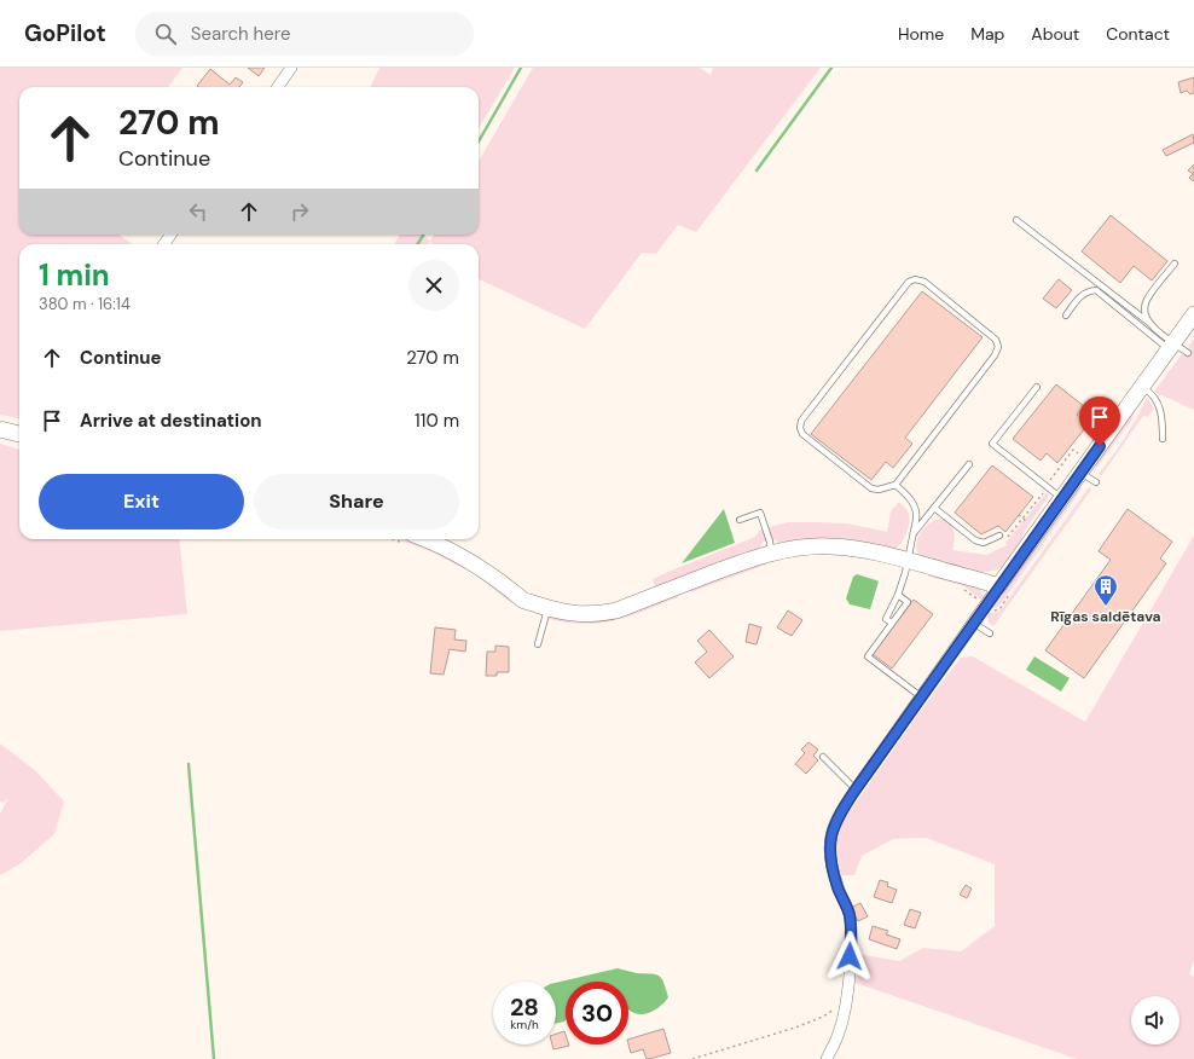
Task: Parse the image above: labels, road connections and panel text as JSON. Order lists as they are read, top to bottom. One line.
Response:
{"places":{"building":["Rīgas saldētava"]},"page":{"header":"GoPilot","search":"Search here","nav":["Home","Map","About","Contact"],"turn":["270 m","Continue"],"heading":["1 min","380 m · 16:14"],"list":[{"name":"Continue","value":"270 m"},{"name":"Arrive at destination","value":"110 m"}],"buttons":["Exit","Share"],"speed":"28 km/h","limit":"30"}}
